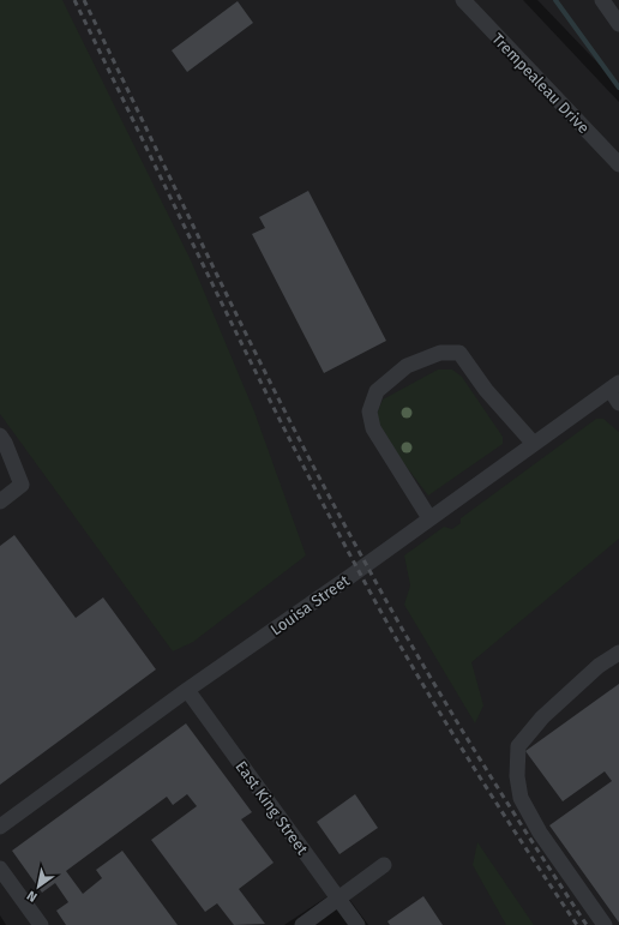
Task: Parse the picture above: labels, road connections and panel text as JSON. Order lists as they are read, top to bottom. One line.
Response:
{"streets":{"street":["Trempealeau Drive","Louisa Street","East King Street"]},"crossings":[["Louisa Street","East King Street"]],"north":"bottom left"}
